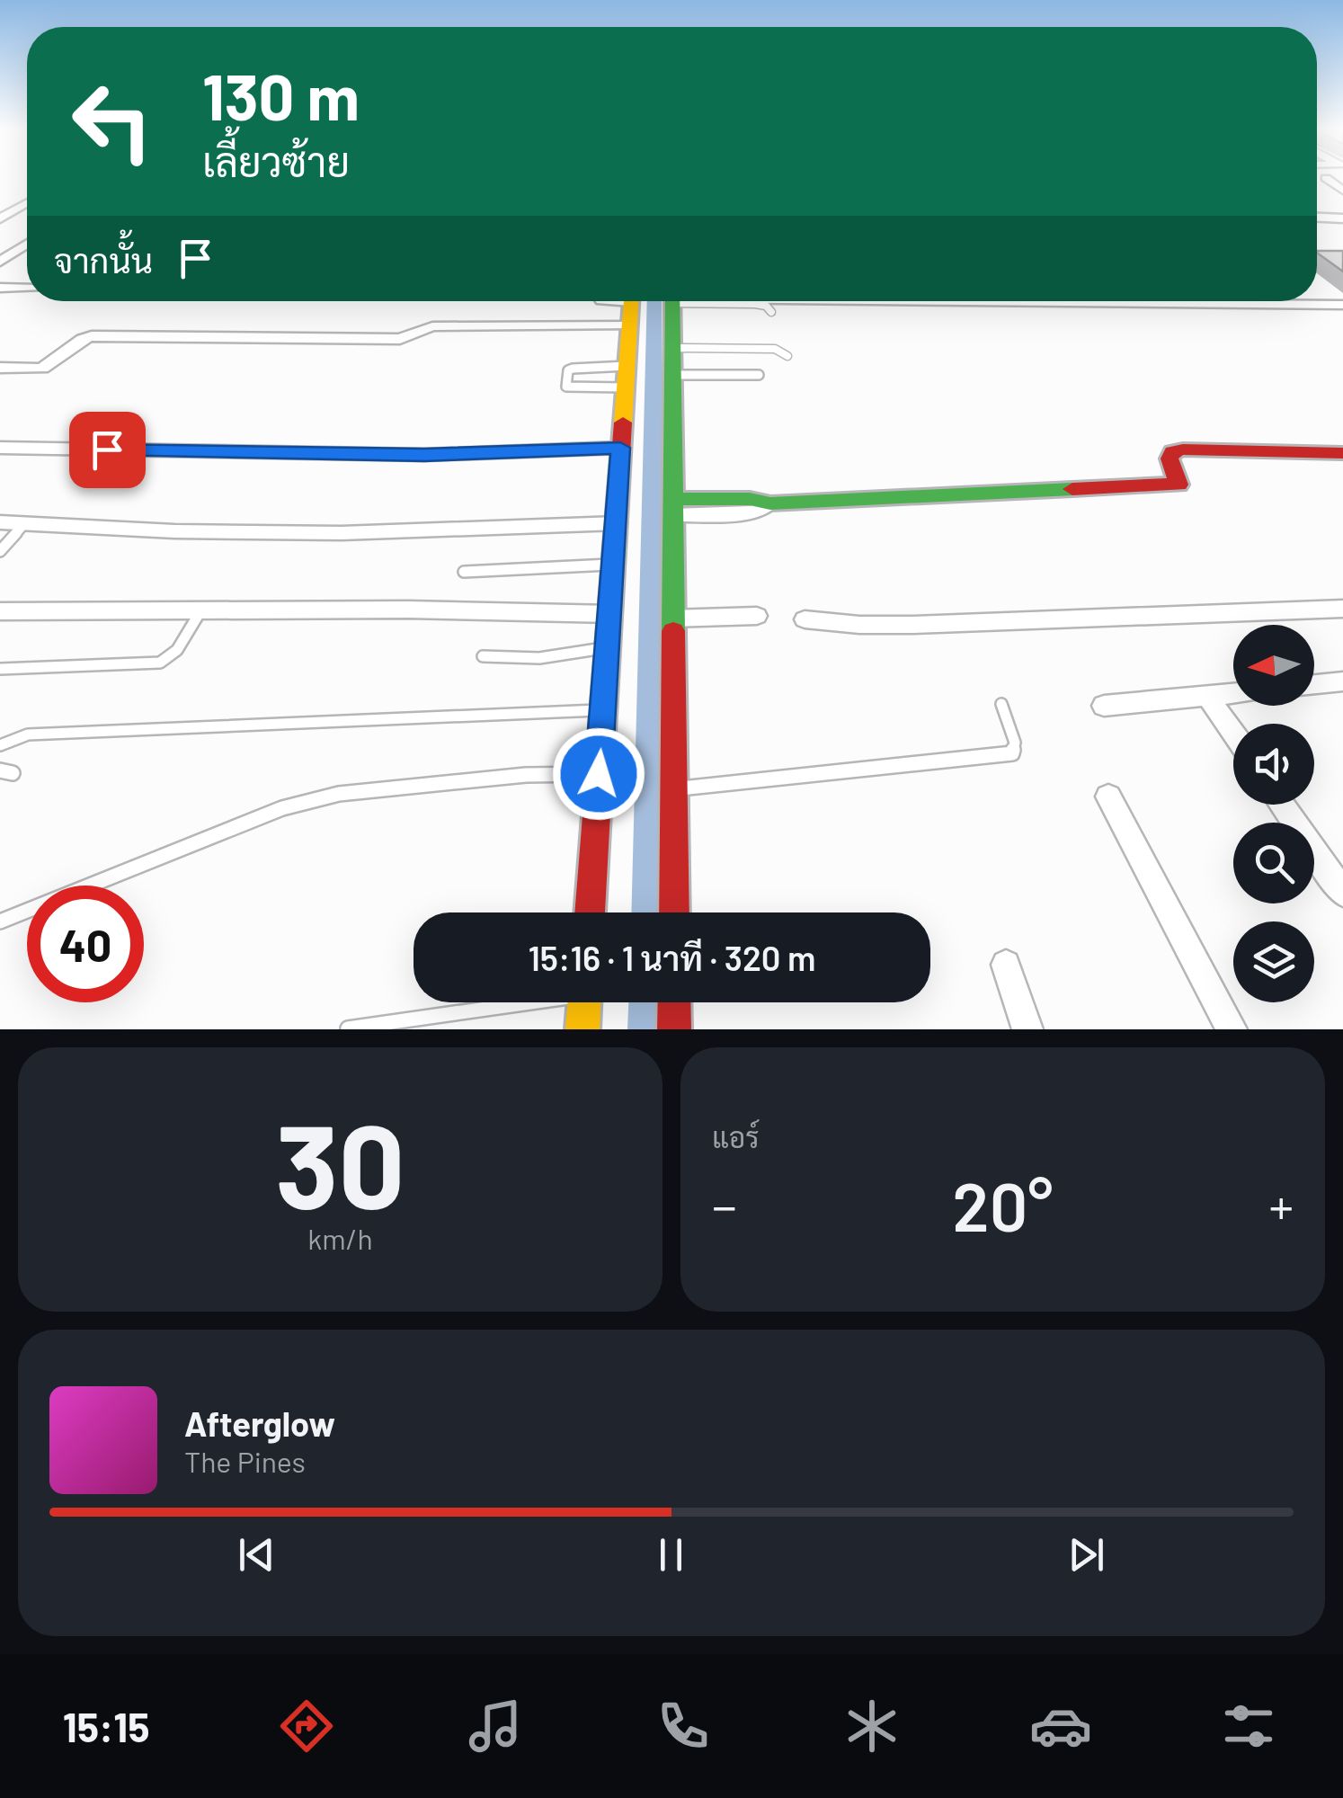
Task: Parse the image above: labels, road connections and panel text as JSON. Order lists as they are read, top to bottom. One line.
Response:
{"north":"left","page":{"turn":["130 m","เลี้ยวซ้าย"],"then":"จากนั้น","limit":"40","trip":"15:16 · 1 นาที · 320 m","tile":[["30","km/h"],"แอร์"],"heat":["−","20°","+"],"song":["Afterglow","The Pines"],"tabs":"15:15"}}
